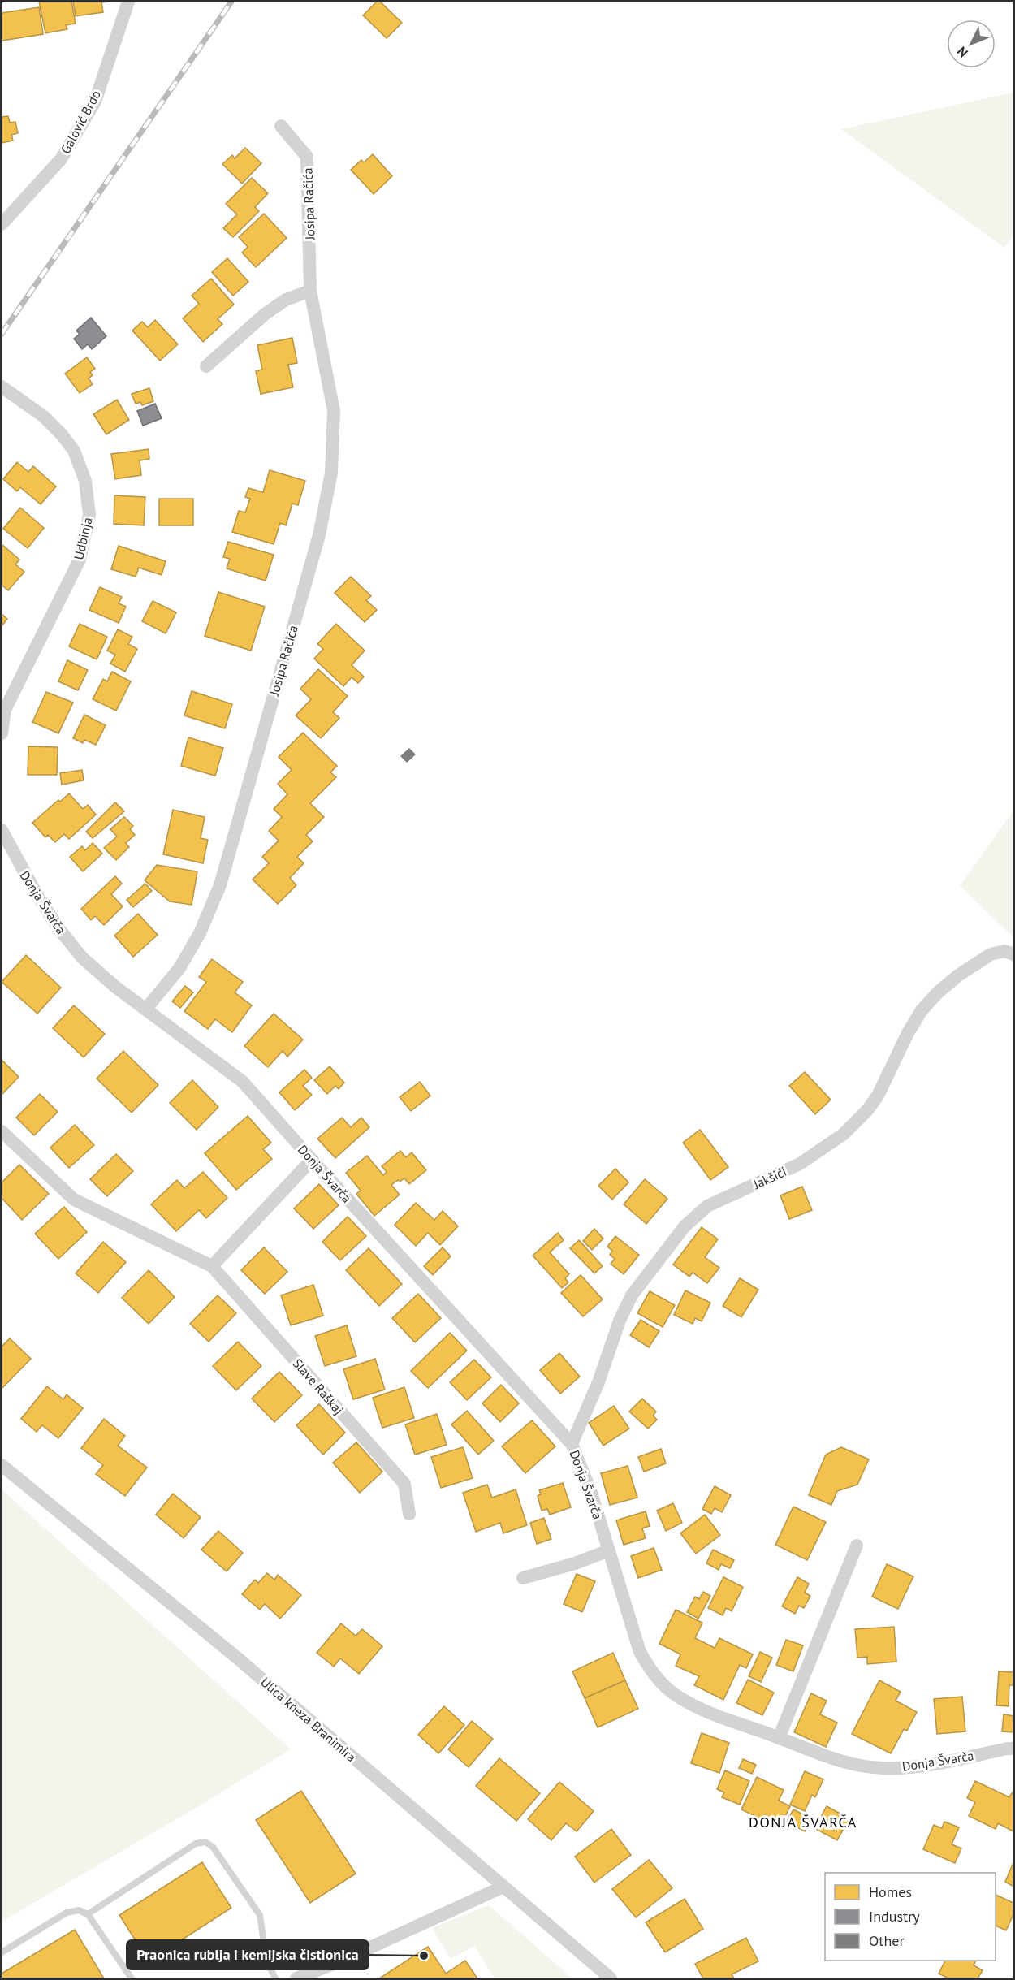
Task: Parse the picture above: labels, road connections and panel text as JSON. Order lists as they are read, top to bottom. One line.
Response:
{"streets":{"street":["Galović Brdo","Josipa Račića","Udbinja","Donja Švarča","Jakšići","Slave Raškaj","Ulica kneza Branimira"]},"crossings":[["Josipa Račića","Donja Švarča"],["Donja Švarča","Jakšići"]],"districts":["DONJA ŠVARČA"],"places":["Praonica rublja i kemijska čistionica"],"legend":["Homes","Industry","Other"],"north":"bottom left"}
